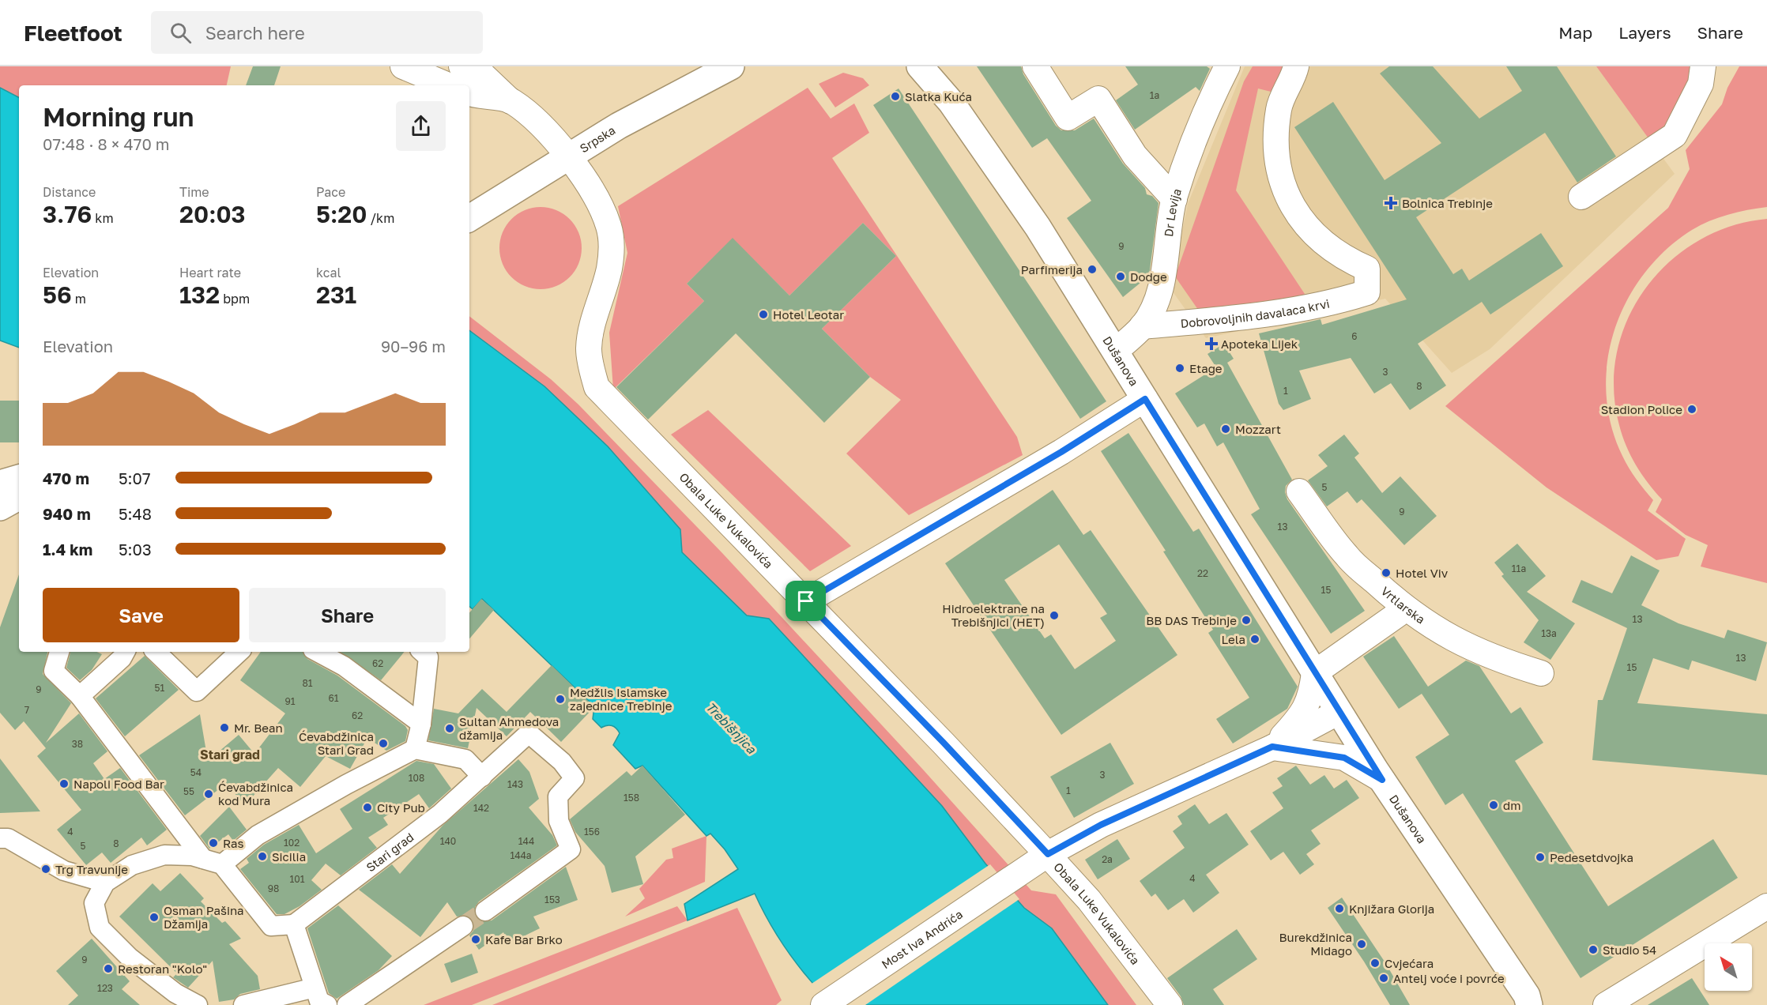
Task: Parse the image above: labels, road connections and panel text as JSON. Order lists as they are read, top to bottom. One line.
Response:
{"streets":{"street":["Srpska","Dr Levija","Dobrovoljnih davalaca krvi","Dušanova","Obala Luke Vukalovića","Vrtlarska","Stari grad","Most Iva Andrića"]},"crossings":[["Srpska","Obala Luke Vukalovića"],["Dr Levija","Dobrovoljnih davalaca krvi"],["Dr Levija","Dušanova"],["Dušanova","Most Iva Andrića"],["Obala Luke Vukalovića","Most Iva Andrića"]],"districts":["Stari grad"],"water":["Trebišnjica"],"places":{"other":["Slatka Kuća","Parfimerija","Dodge","Hotel Leotar","Etage","Stadion Police","Mozzart","Hotel Viv","Hidroelektrane na Trebišnjici (HET)","BB DAS Trebinje","Lela","Medžlis Islamske zajednice Trebinje","Mr. Bean","Sultan Ahmedova džamija","Ćevabdžinica Stari Grad","Napoli Food Bar","Ćevabdžinica kod Mura","dm","City Pub","Ras","Sicilia","Pedesetdvojka","Trg Travunije","Knjižara Glorija","Osman Pašina Džamija","Kafe Bar Brko","Burekdžinica Midago","Studio 54","Cvjećara","Restoran \"Kolo\"","Antelj voće i povrće"],"health":["Bolnica Trebinje","Apoteka Lijek"]},"house_numbers":["1a","9","6","3","8","1","5","9","13","11a","22","15","13","13a","13","62","15","81","51","9","61","91","7","62","38","54","3","108","143","1","55","158","142","4","156","140","144","102","8","5","144a","2а","4","101","98","153","9","123"],"north":"top left","page":{"header":"Fleetfoot","search":"Search here","nav":["Map","Layers","Share"],"heading":["Morning run","07:48 · 8 × 470 m"],"stats":[["Distance","3.76 km"],["Time","20:03"],["Pace","5:20 /km"],["Elevation","56 m"],["Heart rate","132 bpm"],["kcal","231"]],"chart":["Elevation","90–96 m"],"list":[{"name":"470 m","note":"5:07"},{"name":"940 m","note":"5:48"},{"name":"1.4 km","note":"5:03"}],"buttons":["Save","Share"]}}
